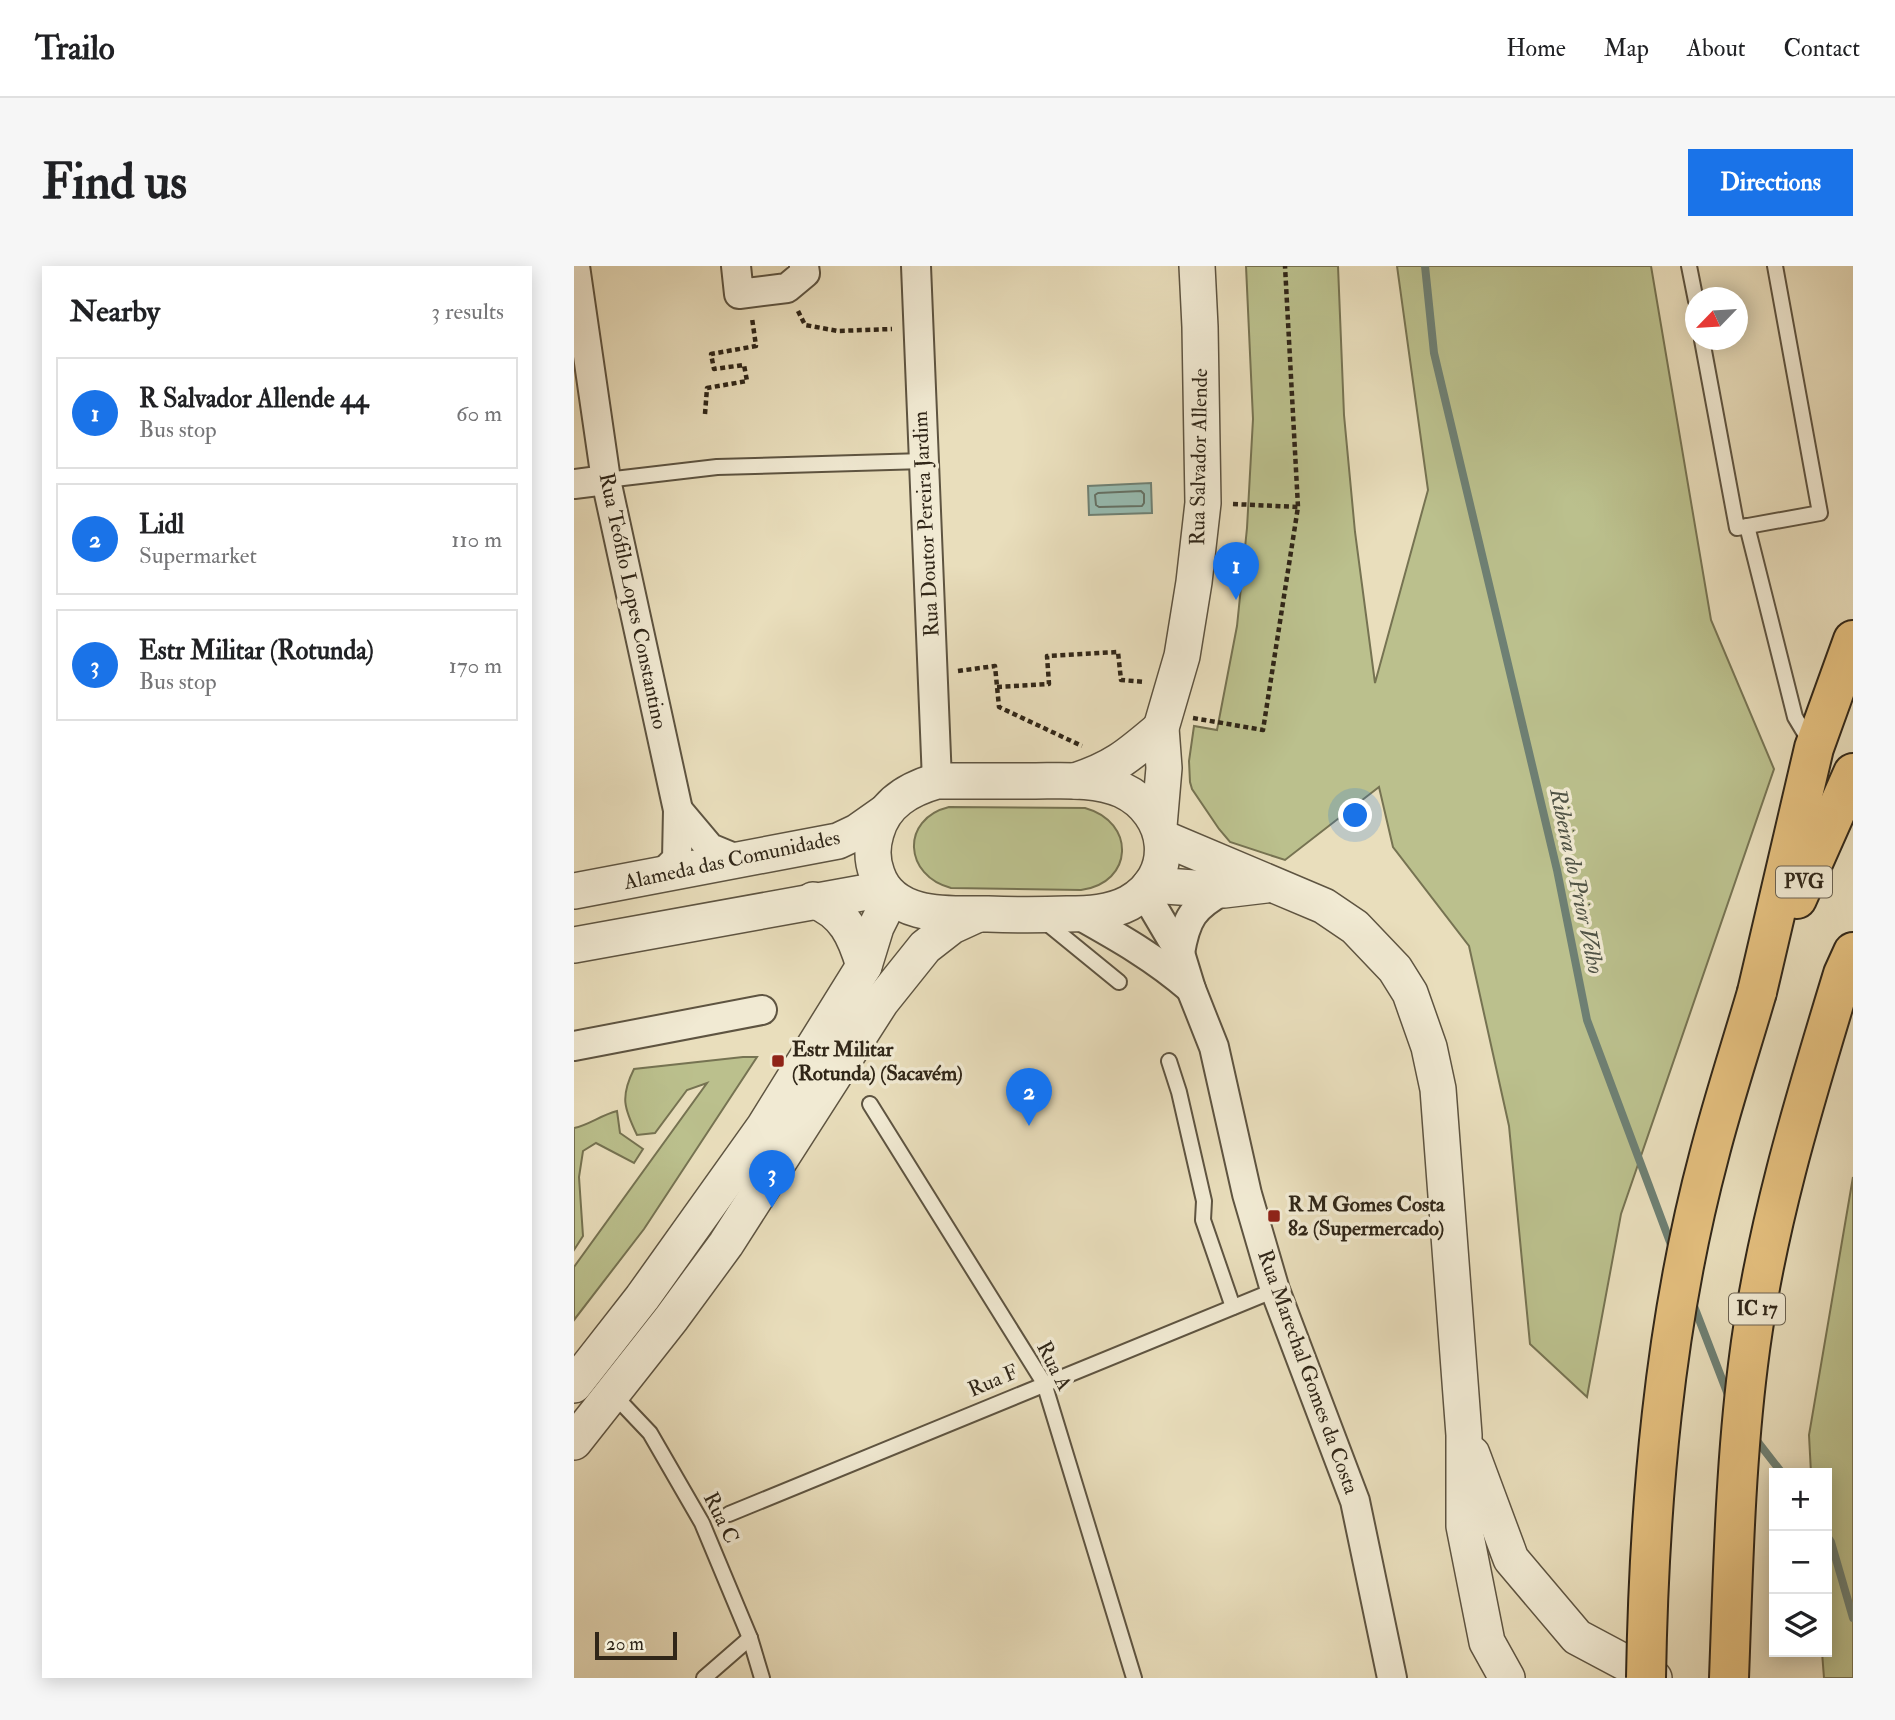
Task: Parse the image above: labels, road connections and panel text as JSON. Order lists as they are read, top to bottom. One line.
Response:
{"streets":{"highway":["PVG","IC 17"],"street":["Rua Salvador Allende","Rua Doutor Pereira Jardim","Rua Teófilo Lopes Constantino","Alameda das Comunidades","Rua Marechal Gomes da Costa"],"lane":["Rua A","Rua F","Rua C"]},"crossings":[["Rua Doutor Pereira Jardim","Alameda das Comunidades"],["Rua Teófilo Lopes Constantino","Alameda das Comunidades"],["Rua A","Rua F"],["Rua Marechal Gomes da Costa","Rua F"]],"water":["Ribeira do Prior Velho"],"places":{"transit":["Estr Militar (Rotunda) (Sacavém)","R M Gomes Costa 82 (Supermercado)"]},"scale_bar":"20 m","north":"bottom left","page":{"header":"Trailo","nav":["Home","Map","About","Contact"],"buttons":"Directions","title":"Find us","heading":["Nearby","3 results"],"list":[{"mark":"1","name":"R Salvador Allende 44","note":"Bus stop","value":"60 m"},{"mark":"2","name":"Lidl","note":"Supermarket","value":"110 m"},{"mark":"3","name":"Estr Militar (Rotunda)","note":"Bus stop","value":"170 m"}],"pins":["1","2","3"],"map_buttons":["+","−"],"scale":"20 m"}}
